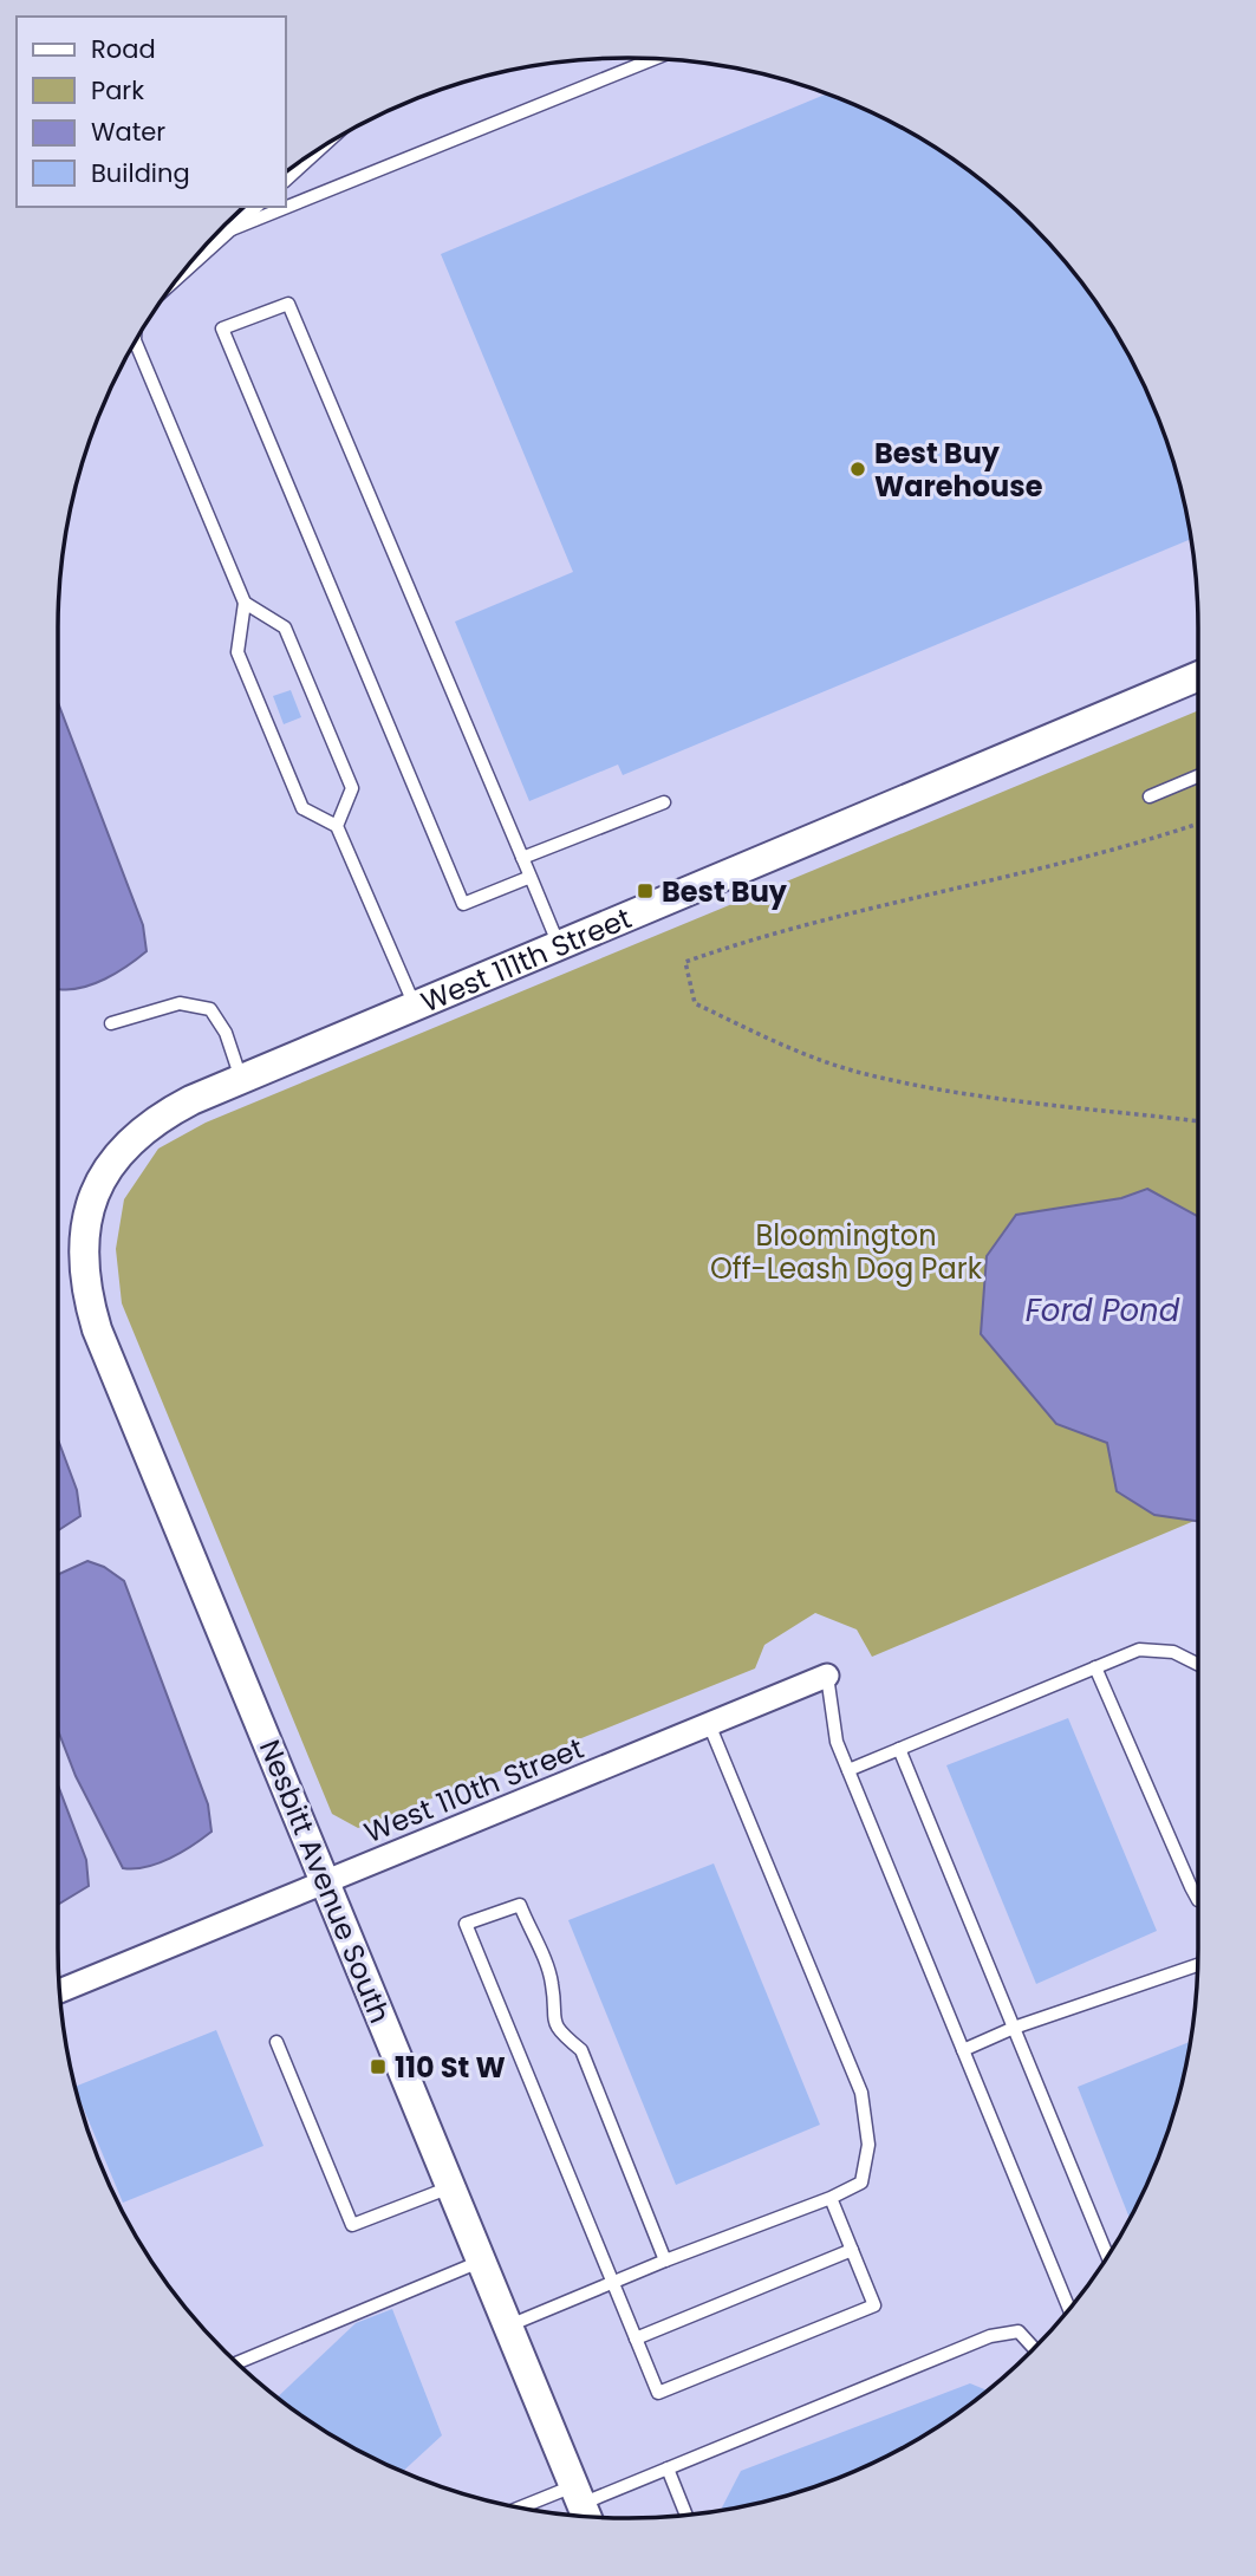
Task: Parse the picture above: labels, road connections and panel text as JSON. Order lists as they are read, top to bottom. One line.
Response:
{"streets":{"street":["West 111th Street","West 110th Street","Nesbitt Avenue South"]},"crossings":[["West 111th Street","Nesbitt Avenue South"],["West 110th Street","Nesbitt Avenue South"]],"water":["Ford Pond"],"parks":["Bloomington Off-Leash Dog Park"],"places":{"other":["Best Buy Warehouse"],"transit":["Best Buy","110 St W"]},"legend":["Road","Park","Water","Building"]}
